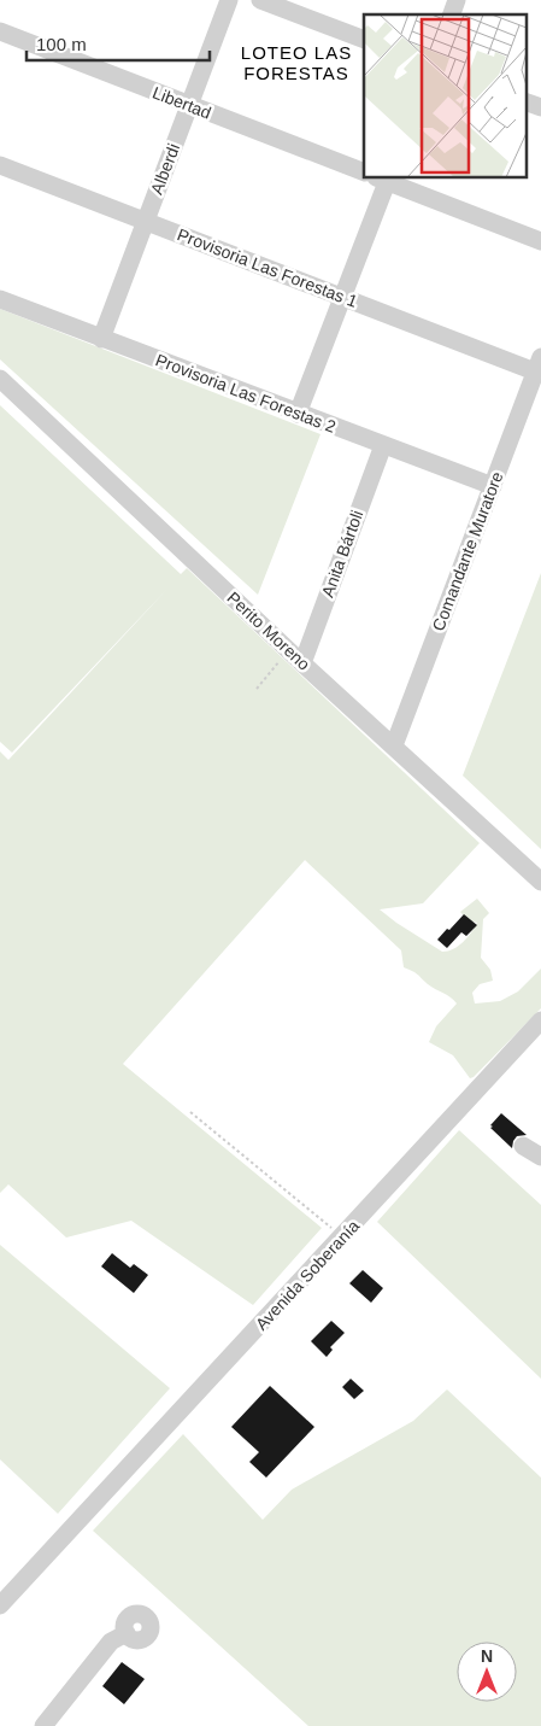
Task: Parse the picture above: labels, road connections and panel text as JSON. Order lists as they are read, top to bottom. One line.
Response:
{"streets":{"street":["Libertad","Alberdi","Provisoria Las Forestas 1","Provisoria Las Forestas 2","Comandante Muratore","Anita Bártoli","Perito Moreno","Avenida Soberanía"]},"crossings":[["Libertad","Alberdi"],["Alberdi","Provisoria Las Forestas 1"],["Alberdi","Provisoria Las Forestas 2"],["Provisoria Las Forestas 1","Comandante Muratore"],["Provisoria Las Forestas 2","Comandante Muratore"],["Provisoria Las Forestas 2","Anita Bártoli"],["Comandante Muratore","Perito Moreno"],["Anita Bártoli","Perito Moreno"]],"districts":["LOTEO LAS FORESTAS"],"scale_bar":"100 m","north":"top"}
